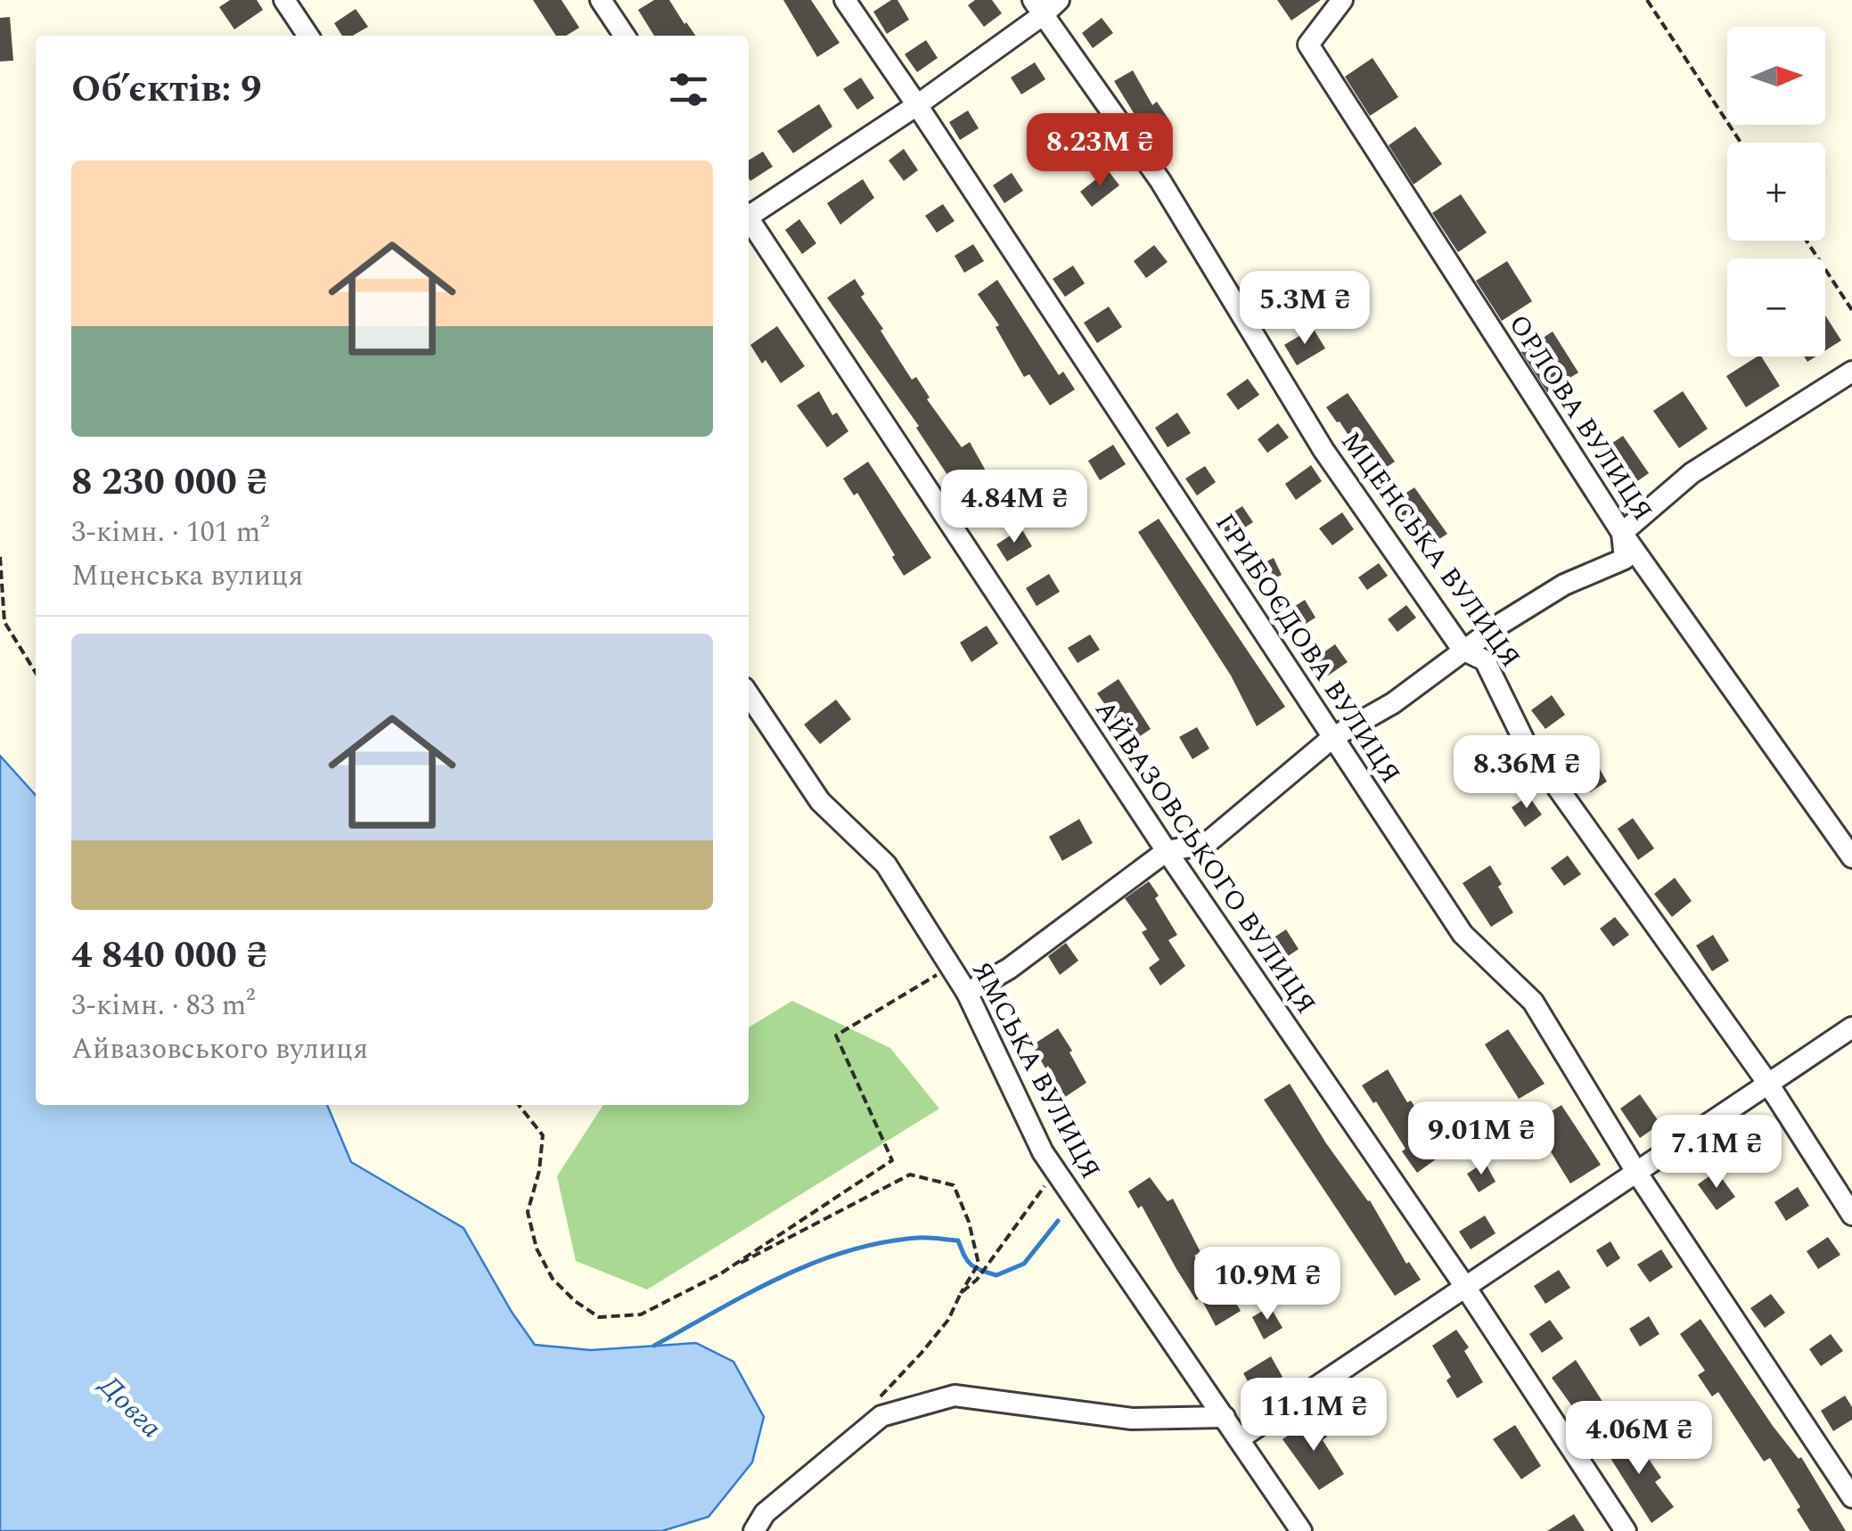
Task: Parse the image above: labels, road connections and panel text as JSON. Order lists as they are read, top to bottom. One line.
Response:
{"streets":{"street":["ОРЛОВА ВУЛИЦЯ","МЦЕНСЬКА ВУЛИЦЯ","ГРИБОЄДОВА ВУЛИЦЯ","АЙВАЗОВСЬКОГО ВУЛИЦЯ","ЯМСЬКА ВУЛИЦЯ"]},"water":["Довга"],"north":"right","page":{"map_buttons":["+","−"],"heading":"Об’єктів: 9","price":["8.23M ₴","5.3M ₴","4.84M ₴","8.36M ₴","9.01M ₴","7.1M ₴","10.9M ₴","11.1M ₴","4.06M ₴"],"list":[{"name":"8 230 000 ₴","note":"3-кімн. · 101 m² · Мценська вулиця"},{"name":"4 840 000 ₴","note":"3-кімн. · 83 m² · Айвазовського вулиця"}]}}
